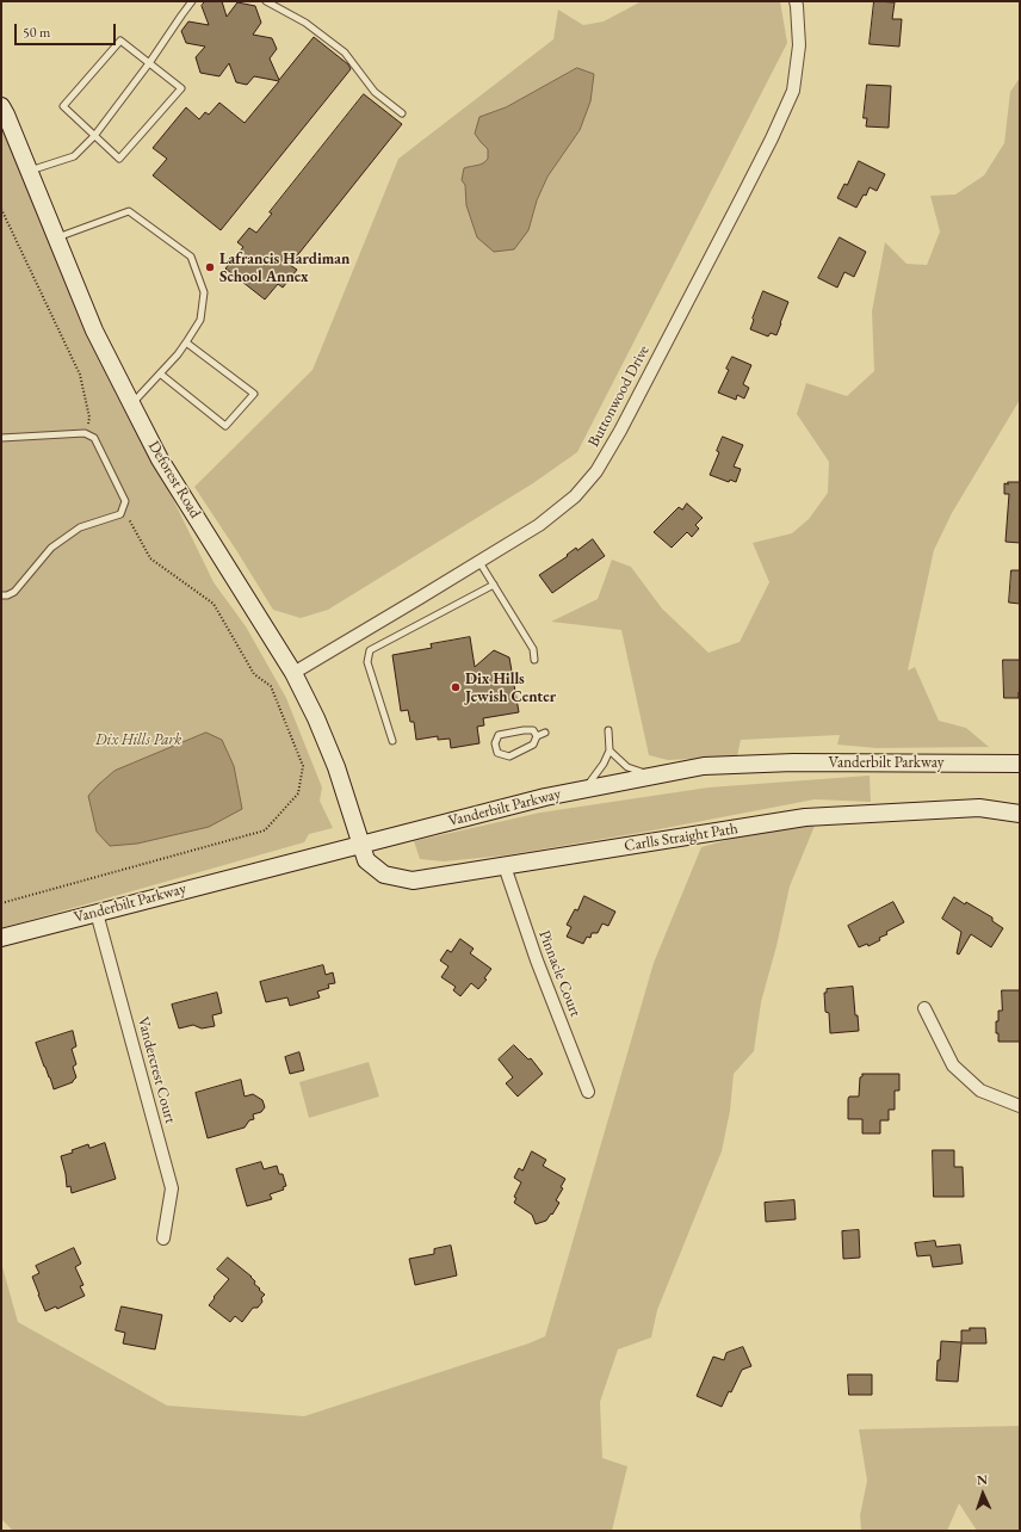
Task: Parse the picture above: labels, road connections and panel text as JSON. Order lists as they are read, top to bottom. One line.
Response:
{"streets":{"street":["Buttonwood Drive","Deforest Road","Vanderbilt Parkway","Carlls Straight Path","Pinnacle Court","Vandercrest Court"]},"crossings":[["Buttonwood Drive","Deforest Road"],["Deforest Road","Vanderbilt Parkway"],["Deforest Road","Carlls Straight Path"],["Vanderbilt Parkway","Carlls Straight Path"],["Vanderbilt Parkway","Vandercrest Court"],["Carlls Straight Path","Pinnacle Court"]],"parks":["Dix Hills Park"],"places":["Lafrancis Hardiman School Annex","Dix Hills Jewish Center"],"scale_bar":"50 m","north":"top"}
